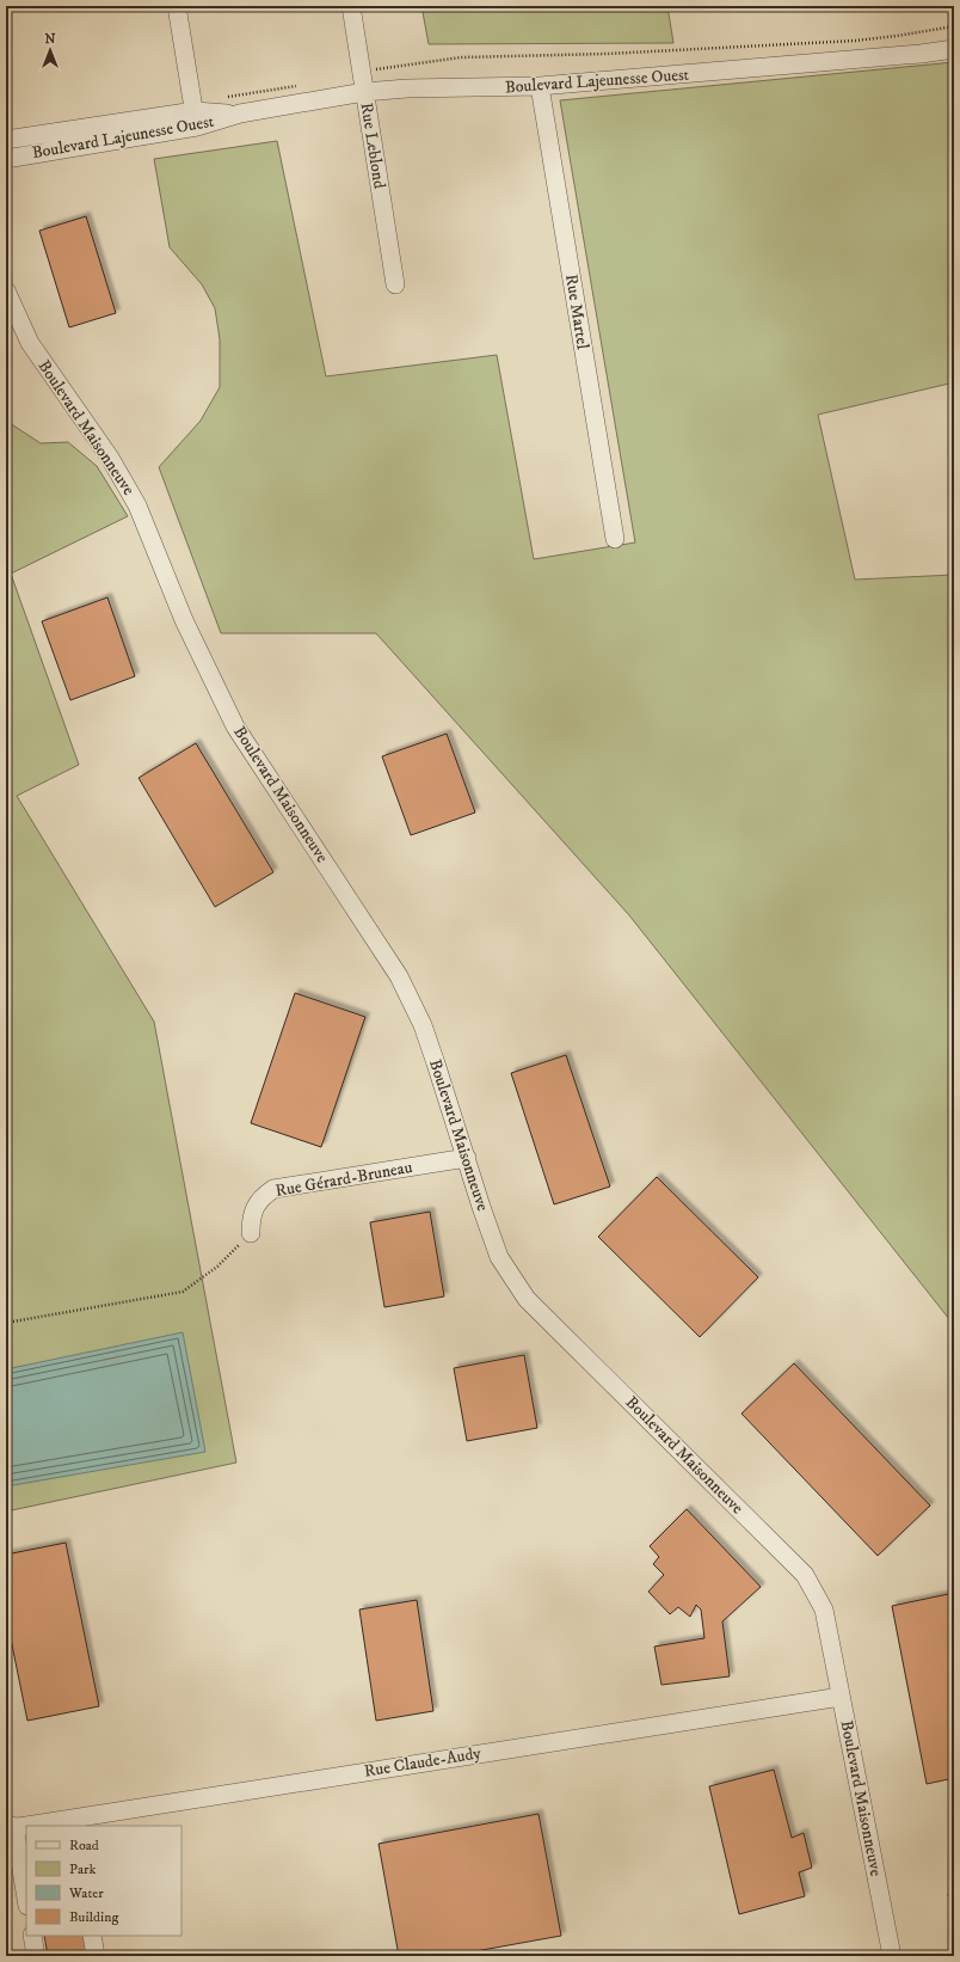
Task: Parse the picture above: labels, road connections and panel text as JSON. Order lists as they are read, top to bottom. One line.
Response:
{"streets":{"street":["Boulevard Lajeunesse Ouest","Rue Leblond","Rue Martel","Boulevard Maisonneuve","Rue Gérard-Bruneau","Rue Claude-Audy"]},"crossings":[["Boulevard Lajeunesse Ouest","Rue Leblond"],["Boulevard Lajeunesse Ouest","Rue Martel"],["Boulevard Maisonneuve","Rue Gérard-Bruneau"],["Boulevard Maisonneuve","Rue Claude-Audy"]],"legend":["Road","Park","Water","Building"],"north":"top"}
